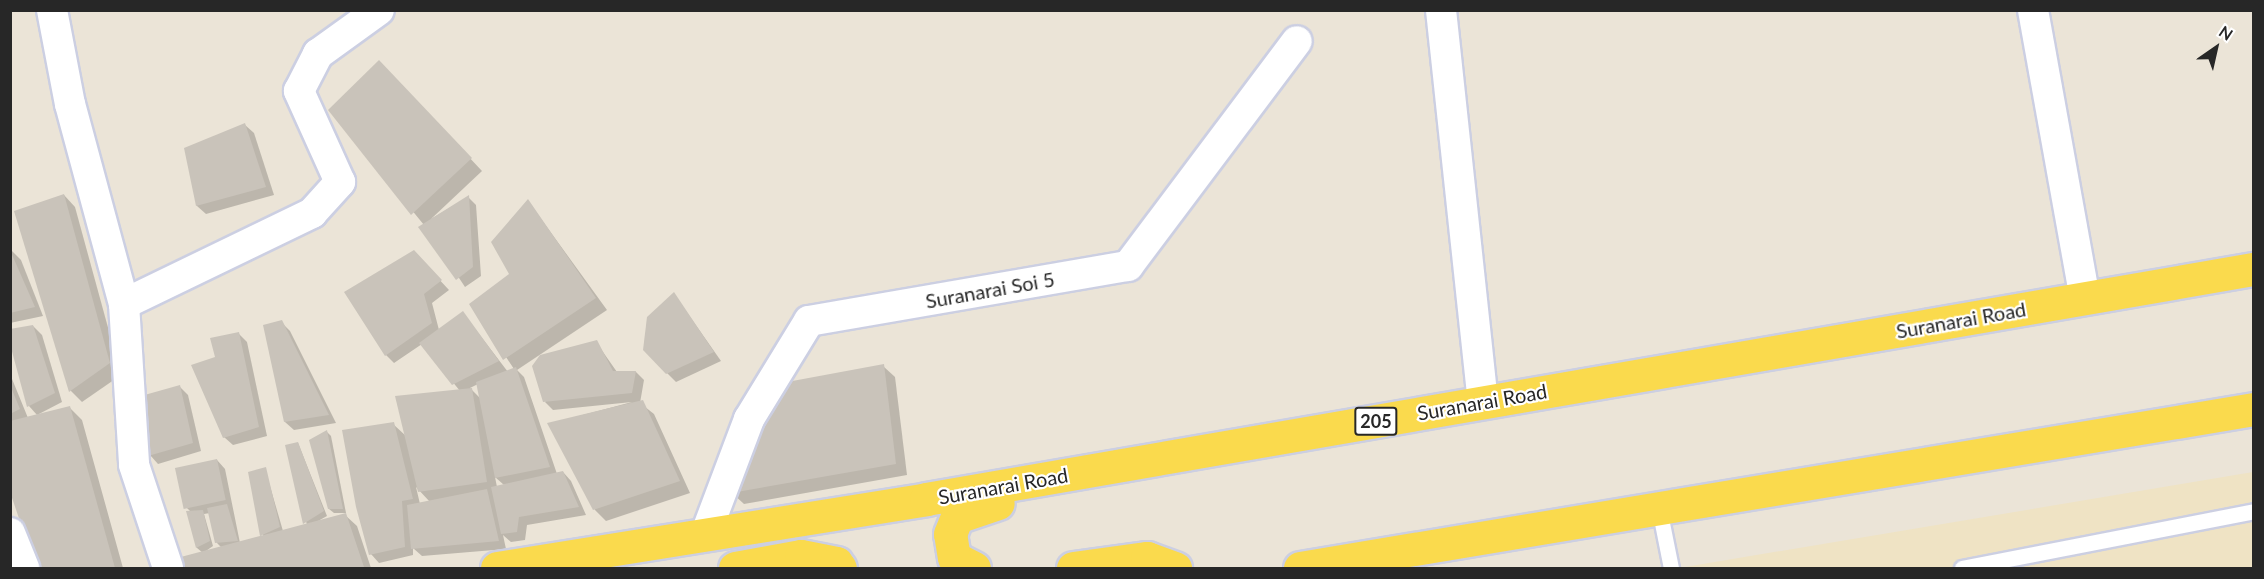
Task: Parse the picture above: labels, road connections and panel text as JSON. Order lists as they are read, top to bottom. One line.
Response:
{"streets":{"main road":["Suranarai Road","205"],"street":["Suranarai Soi 5"]},"crossings":[["Suranarai Soi 5","Suranarai Road"]],"north":"top right"}
